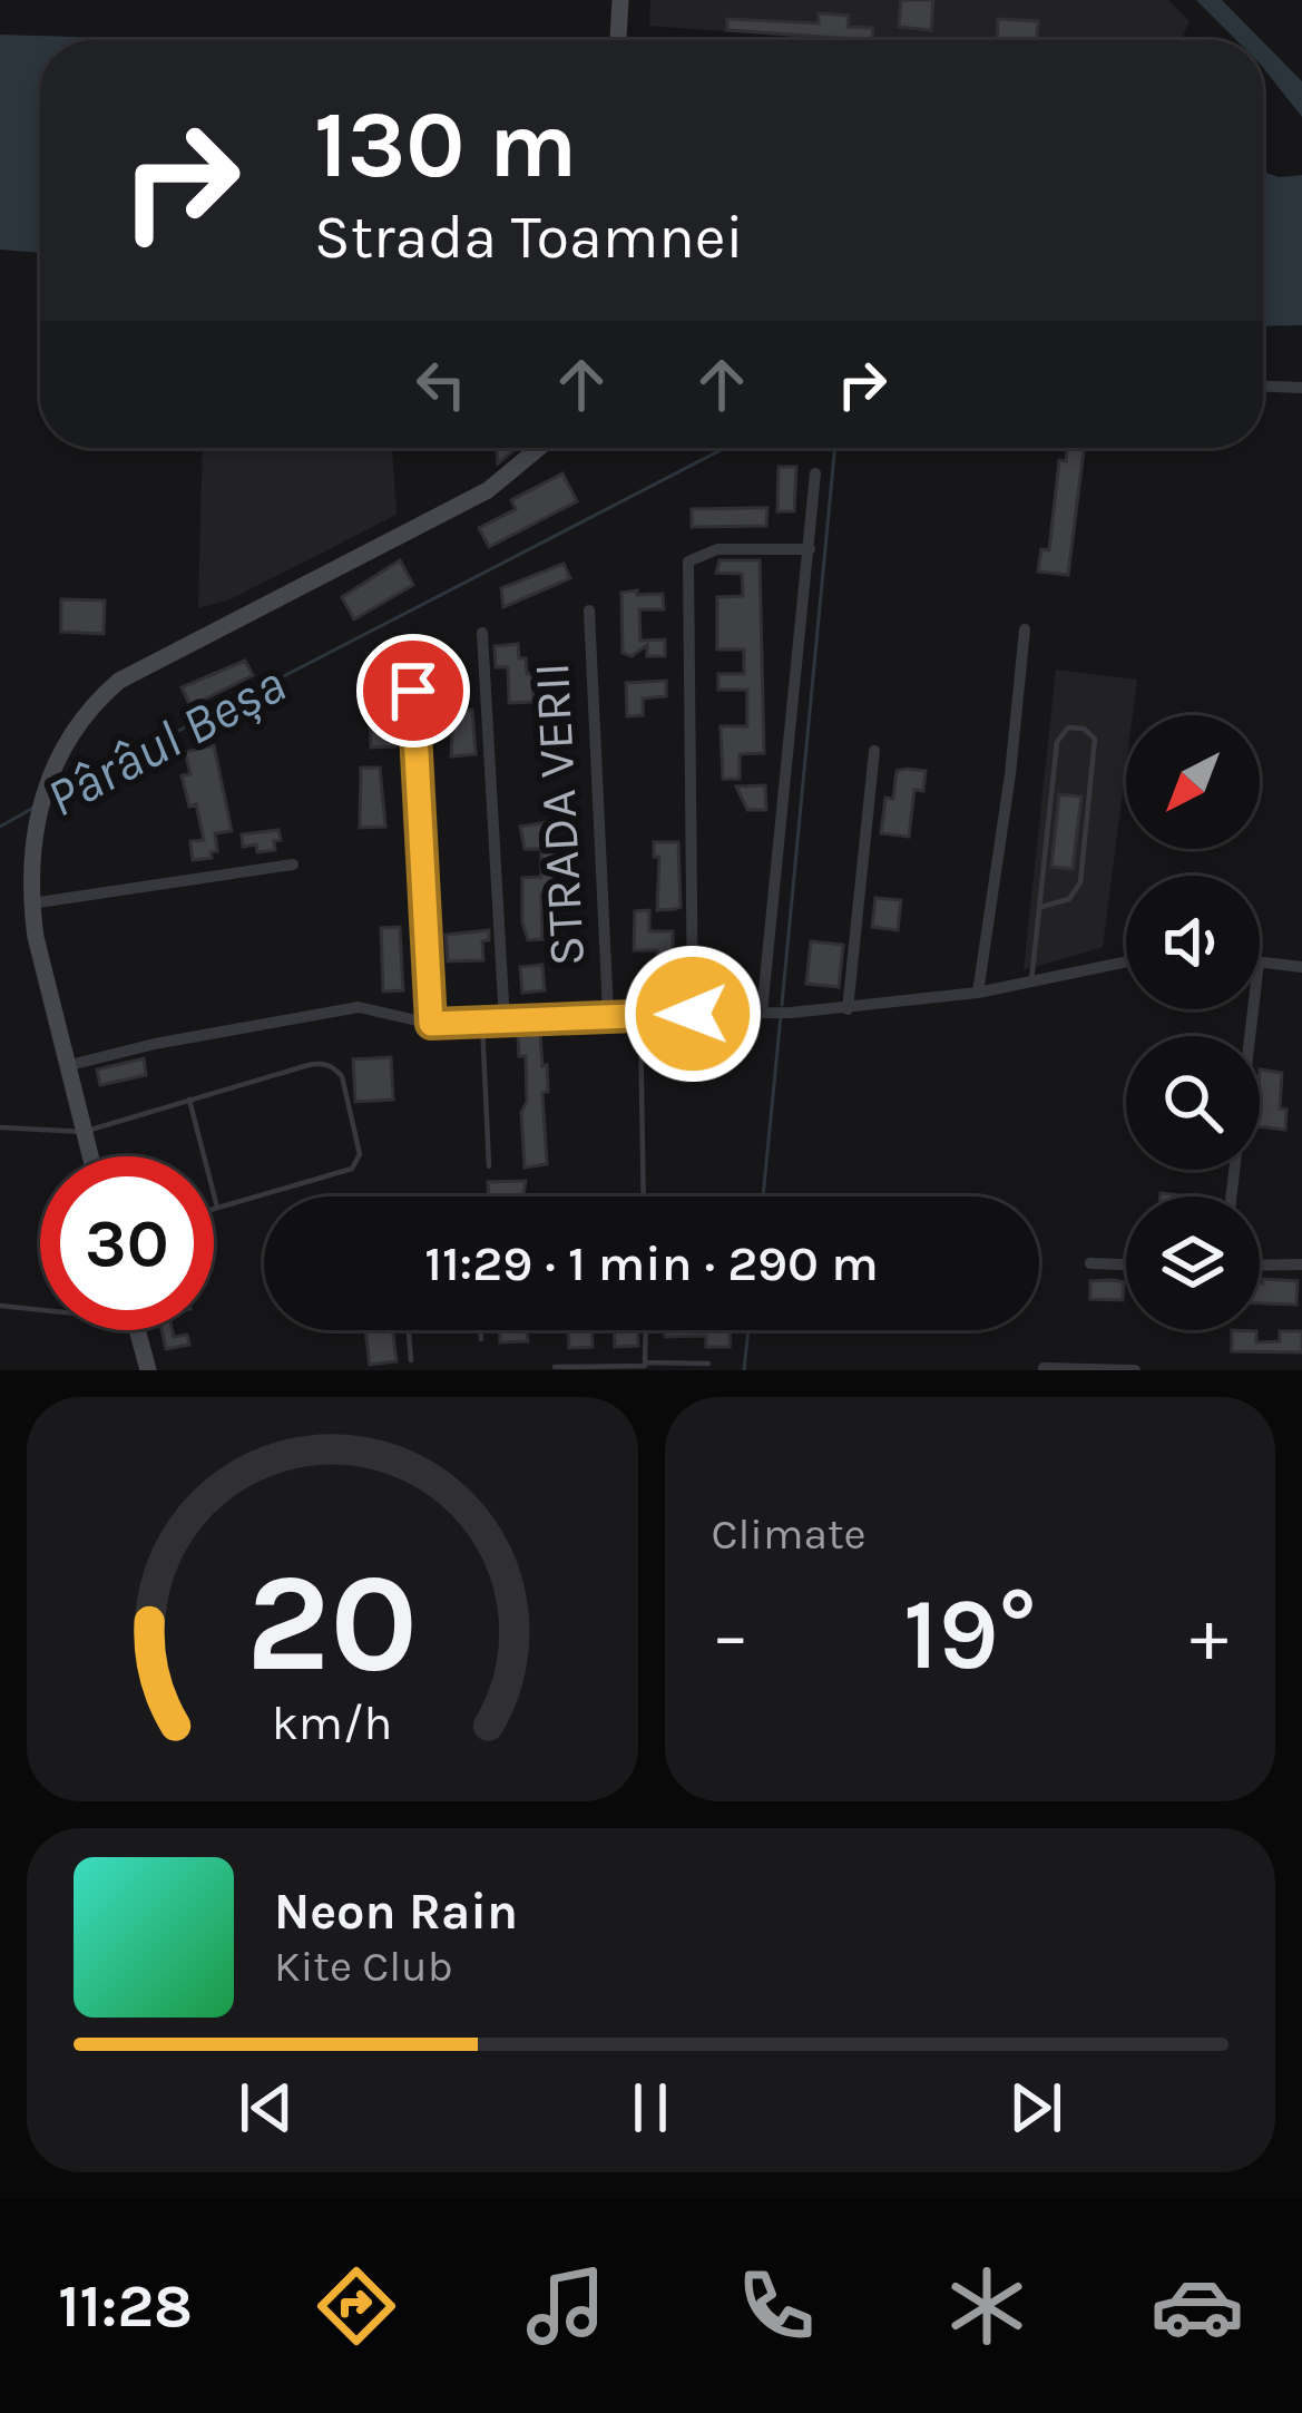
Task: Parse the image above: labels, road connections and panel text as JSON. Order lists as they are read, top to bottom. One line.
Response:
{"streets":{"street":["STRADA VERII"]},"water":["Pârâul Beșa"],"north":"bottom left","page":{"turn":["130 m","Strada Toamnei"],"limit":"30","trip":"11:29 · 1 min · 290 m","tile":"Climate","heat":["−","19°","+"],"song":["Neon Rain","Kite Club"],"tabs":"11:28","gauge":["20","km/h"]}}
